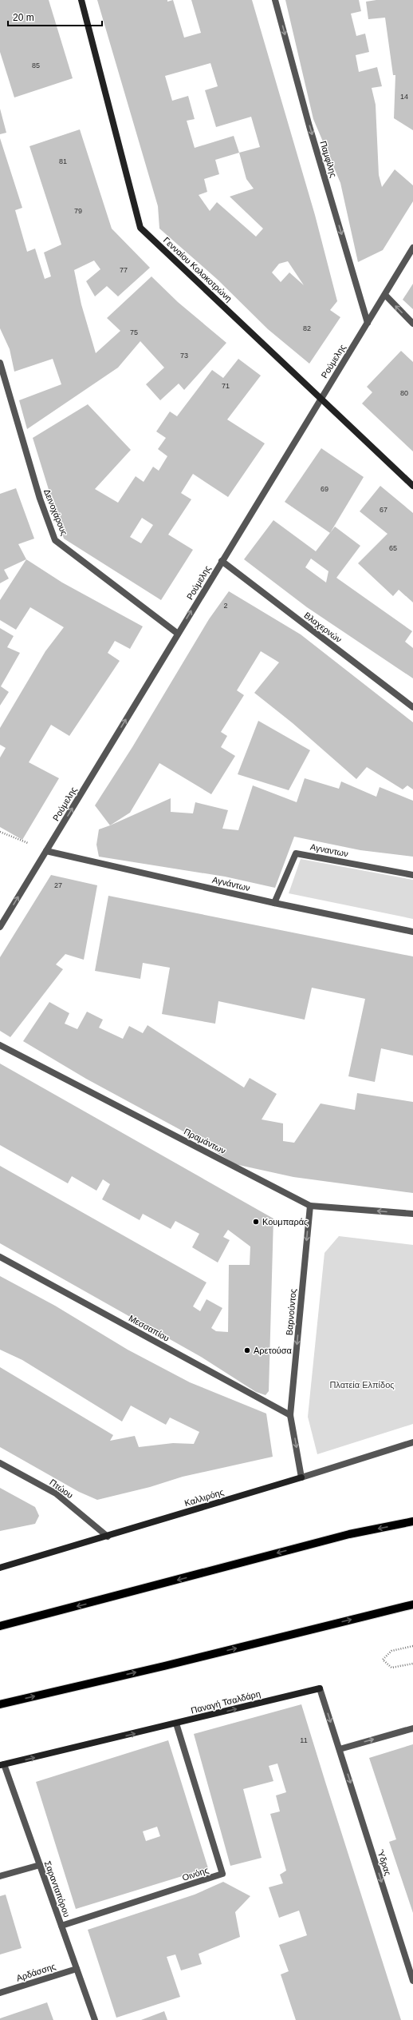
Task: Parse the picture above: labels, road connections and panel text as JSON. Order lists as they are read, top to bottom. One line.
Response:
{"streets":{"street":["Παμφίλης","Γενναίου Κολοκοτρώνη","Ρούμελης","Δεινοχάρους","Βλαχερνών","Αγναντων","Αγνάντων","Πραμάντων","Βαρνούντος","Μεσσαπίου","Πτώου","Καλλιρόης","Παναγή Τσαλδάρη","Ύδρας","Οινόης","Σαρανταπόρου","Αρδάσσης"]},"crossings":[["Παμφίλης","Ρούμελης"],["Γενναίου Κολοκοτρώνη","Ρούμελης"],["Ρούμελης","Δεινοχάρους"],["Ρούμελης","Βλαχερνών"],["Ρούμελης","Αγνάντων"],["Αγναντων","Αγνάντων"],["Πραμάντων","Βαρνούντος"],["Βαρνούντος","Μεσσαπίου"],["Βαρνούντος","Καλλιρόης"],["Πτώου","Καλλιρόης"],["Παναγή Τσαλδάρη","Ύδρας"],["Παναγή Τσαλδάρη","Οινόης"],["Παναγή Τσαλδάρη","Σαρανταπόρου"],["Οινόης","Σαρανταπόρου"],["Σαρανταπόρου","Αρδάσσης"]],"one_way":["Παμφίλης","Ρούμελης","Βαρνούντος","Παναγή Τσαλδάρη","Ύδρας"],"parks":["Πλατεία Ελπίδος"],"places":["Κουμπαράς","Αρετούσα"],"house_numbers":["85","14","81","79","77","82","75","73","71","80","69","67","65","2","27","11"],"scale_bar":"20 m"}
